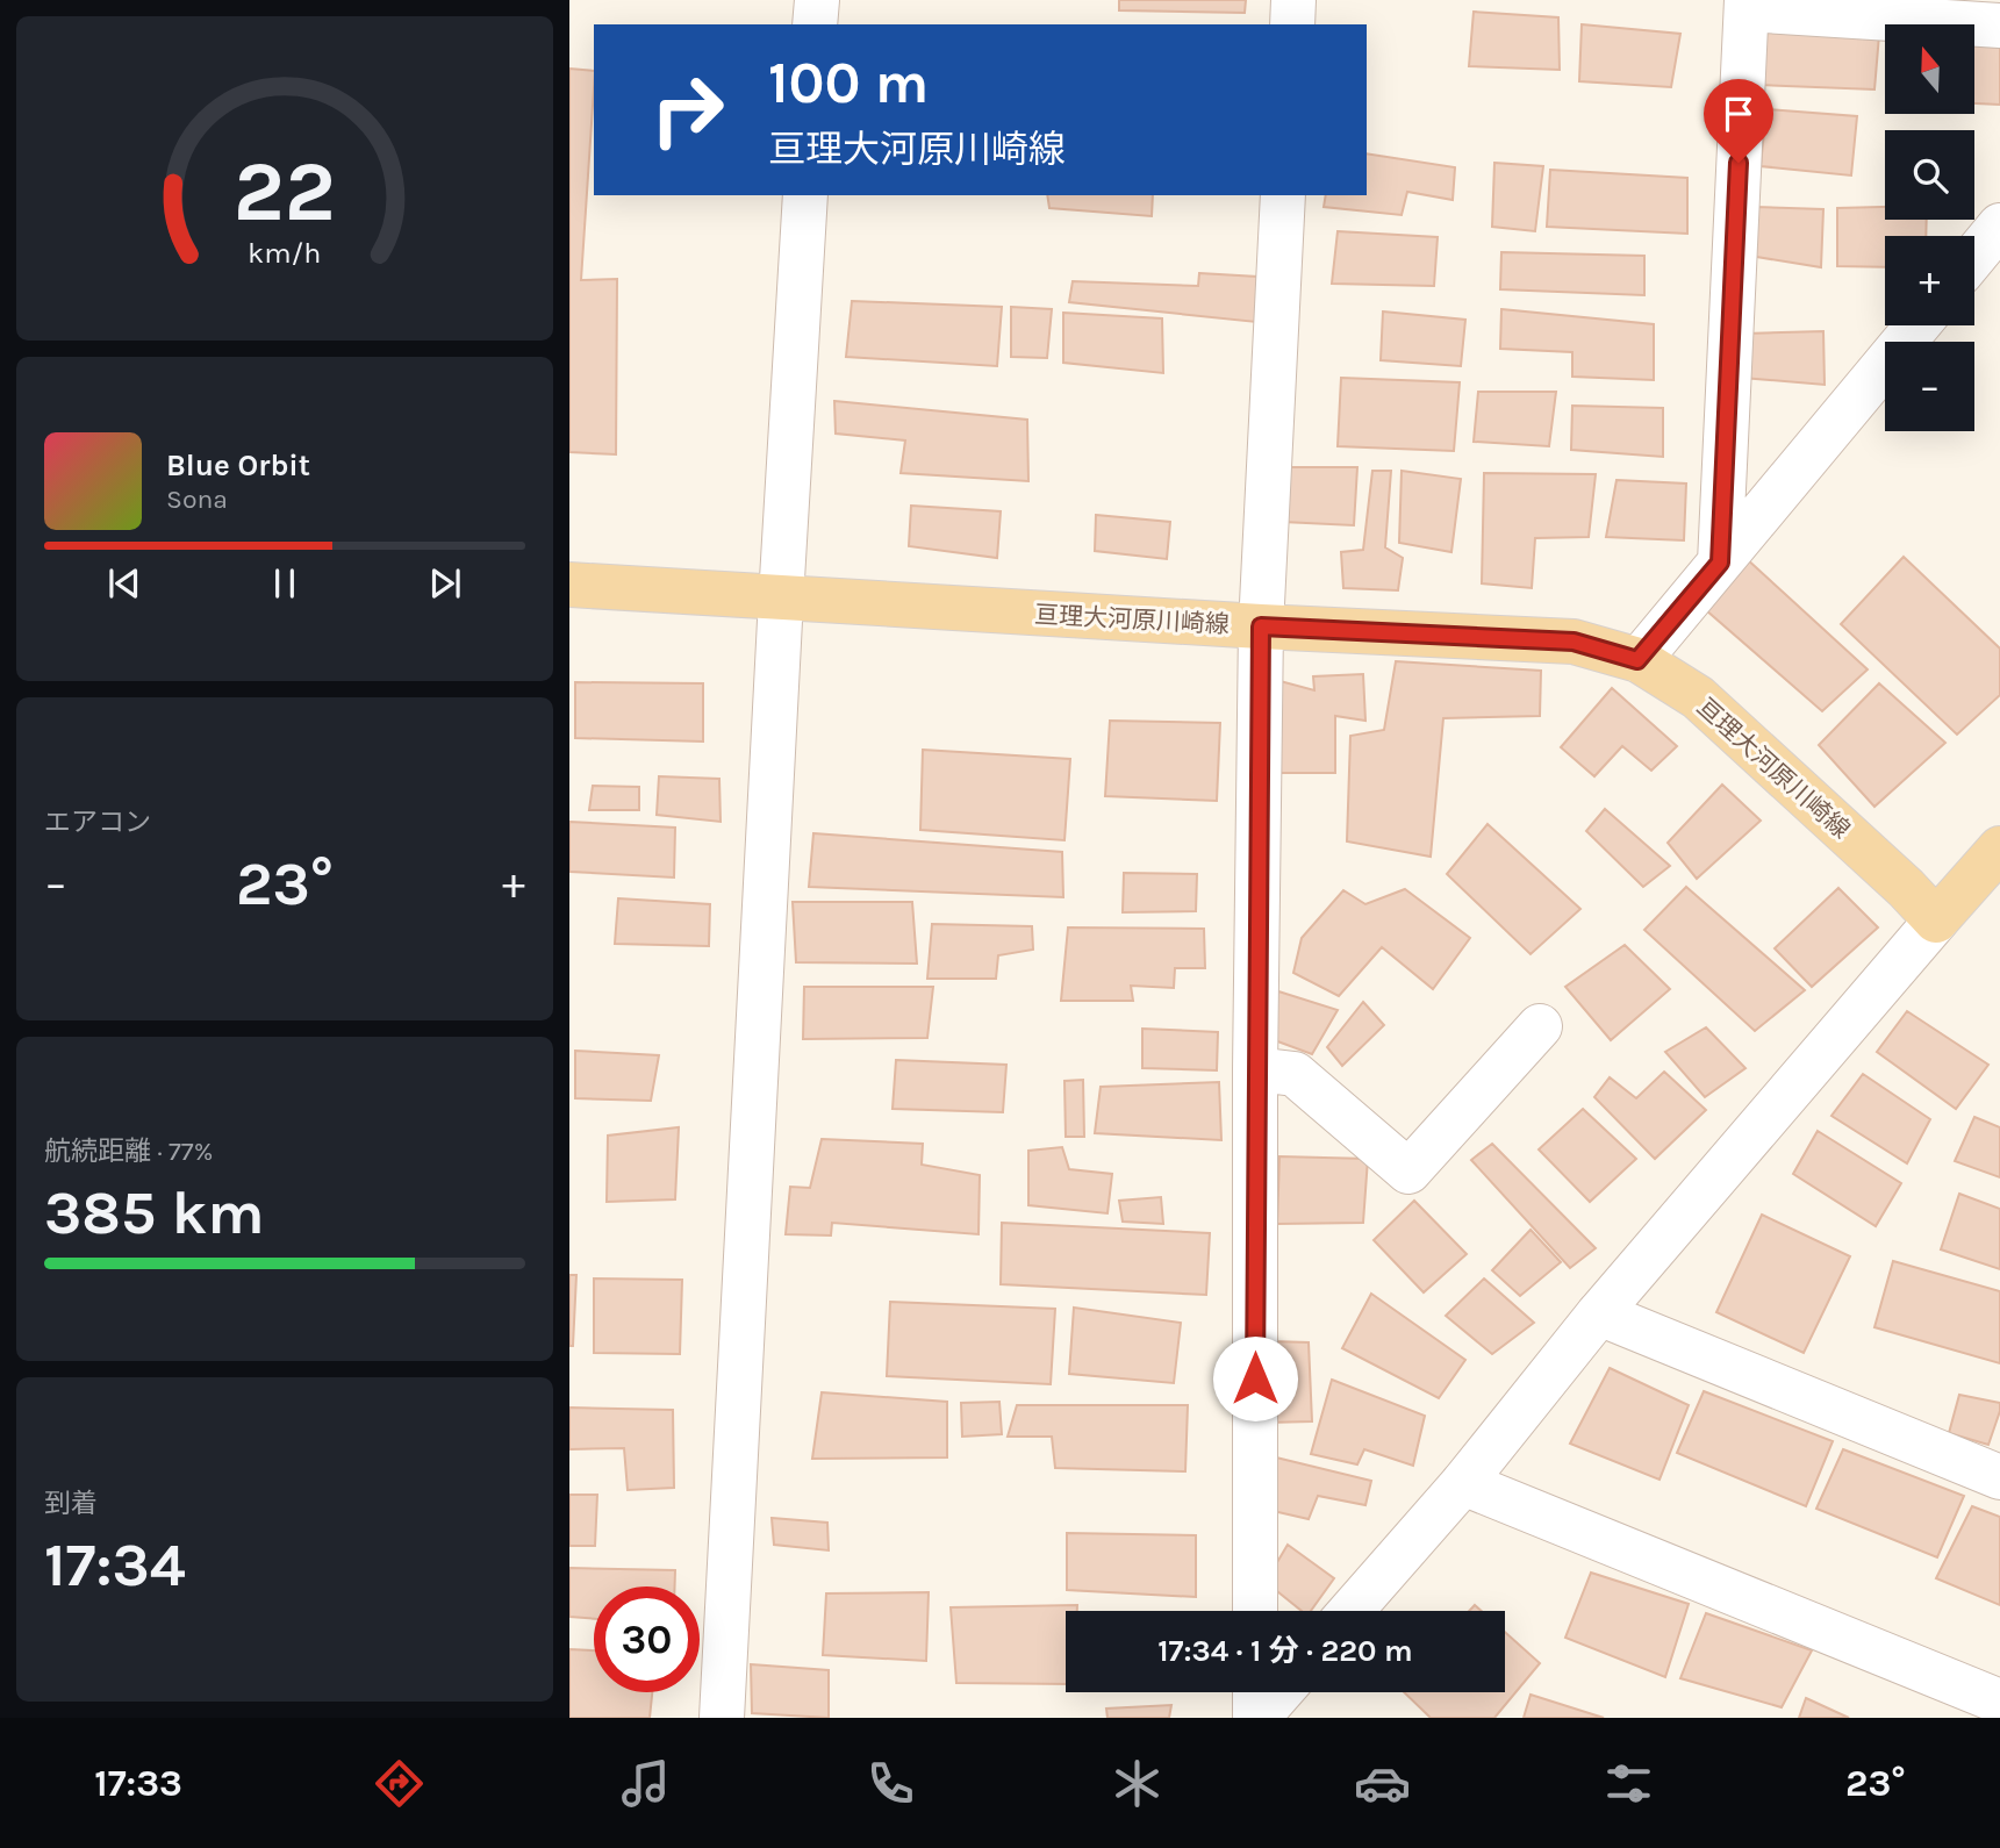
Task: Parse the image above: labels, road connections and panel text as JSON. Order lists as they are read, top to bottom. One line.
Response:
{"streets":{"main road":["亘理大河原川崎線"]},"north":"top","page":{"map_buttons":["+","−"],"turn":["100 m","亘理大河原川崎線"],"song":["Blue Orbit","Sona"],"tile":["エアコン",["航続距離 · 77%","385 km"],["到着","17:34"]],"heat":["−","23°","+"],"limit":"30","trip":"17:34 · 1 分 · 220 m","tabs":["17:33","23°"],"gauge":["22","km/h"]}}
